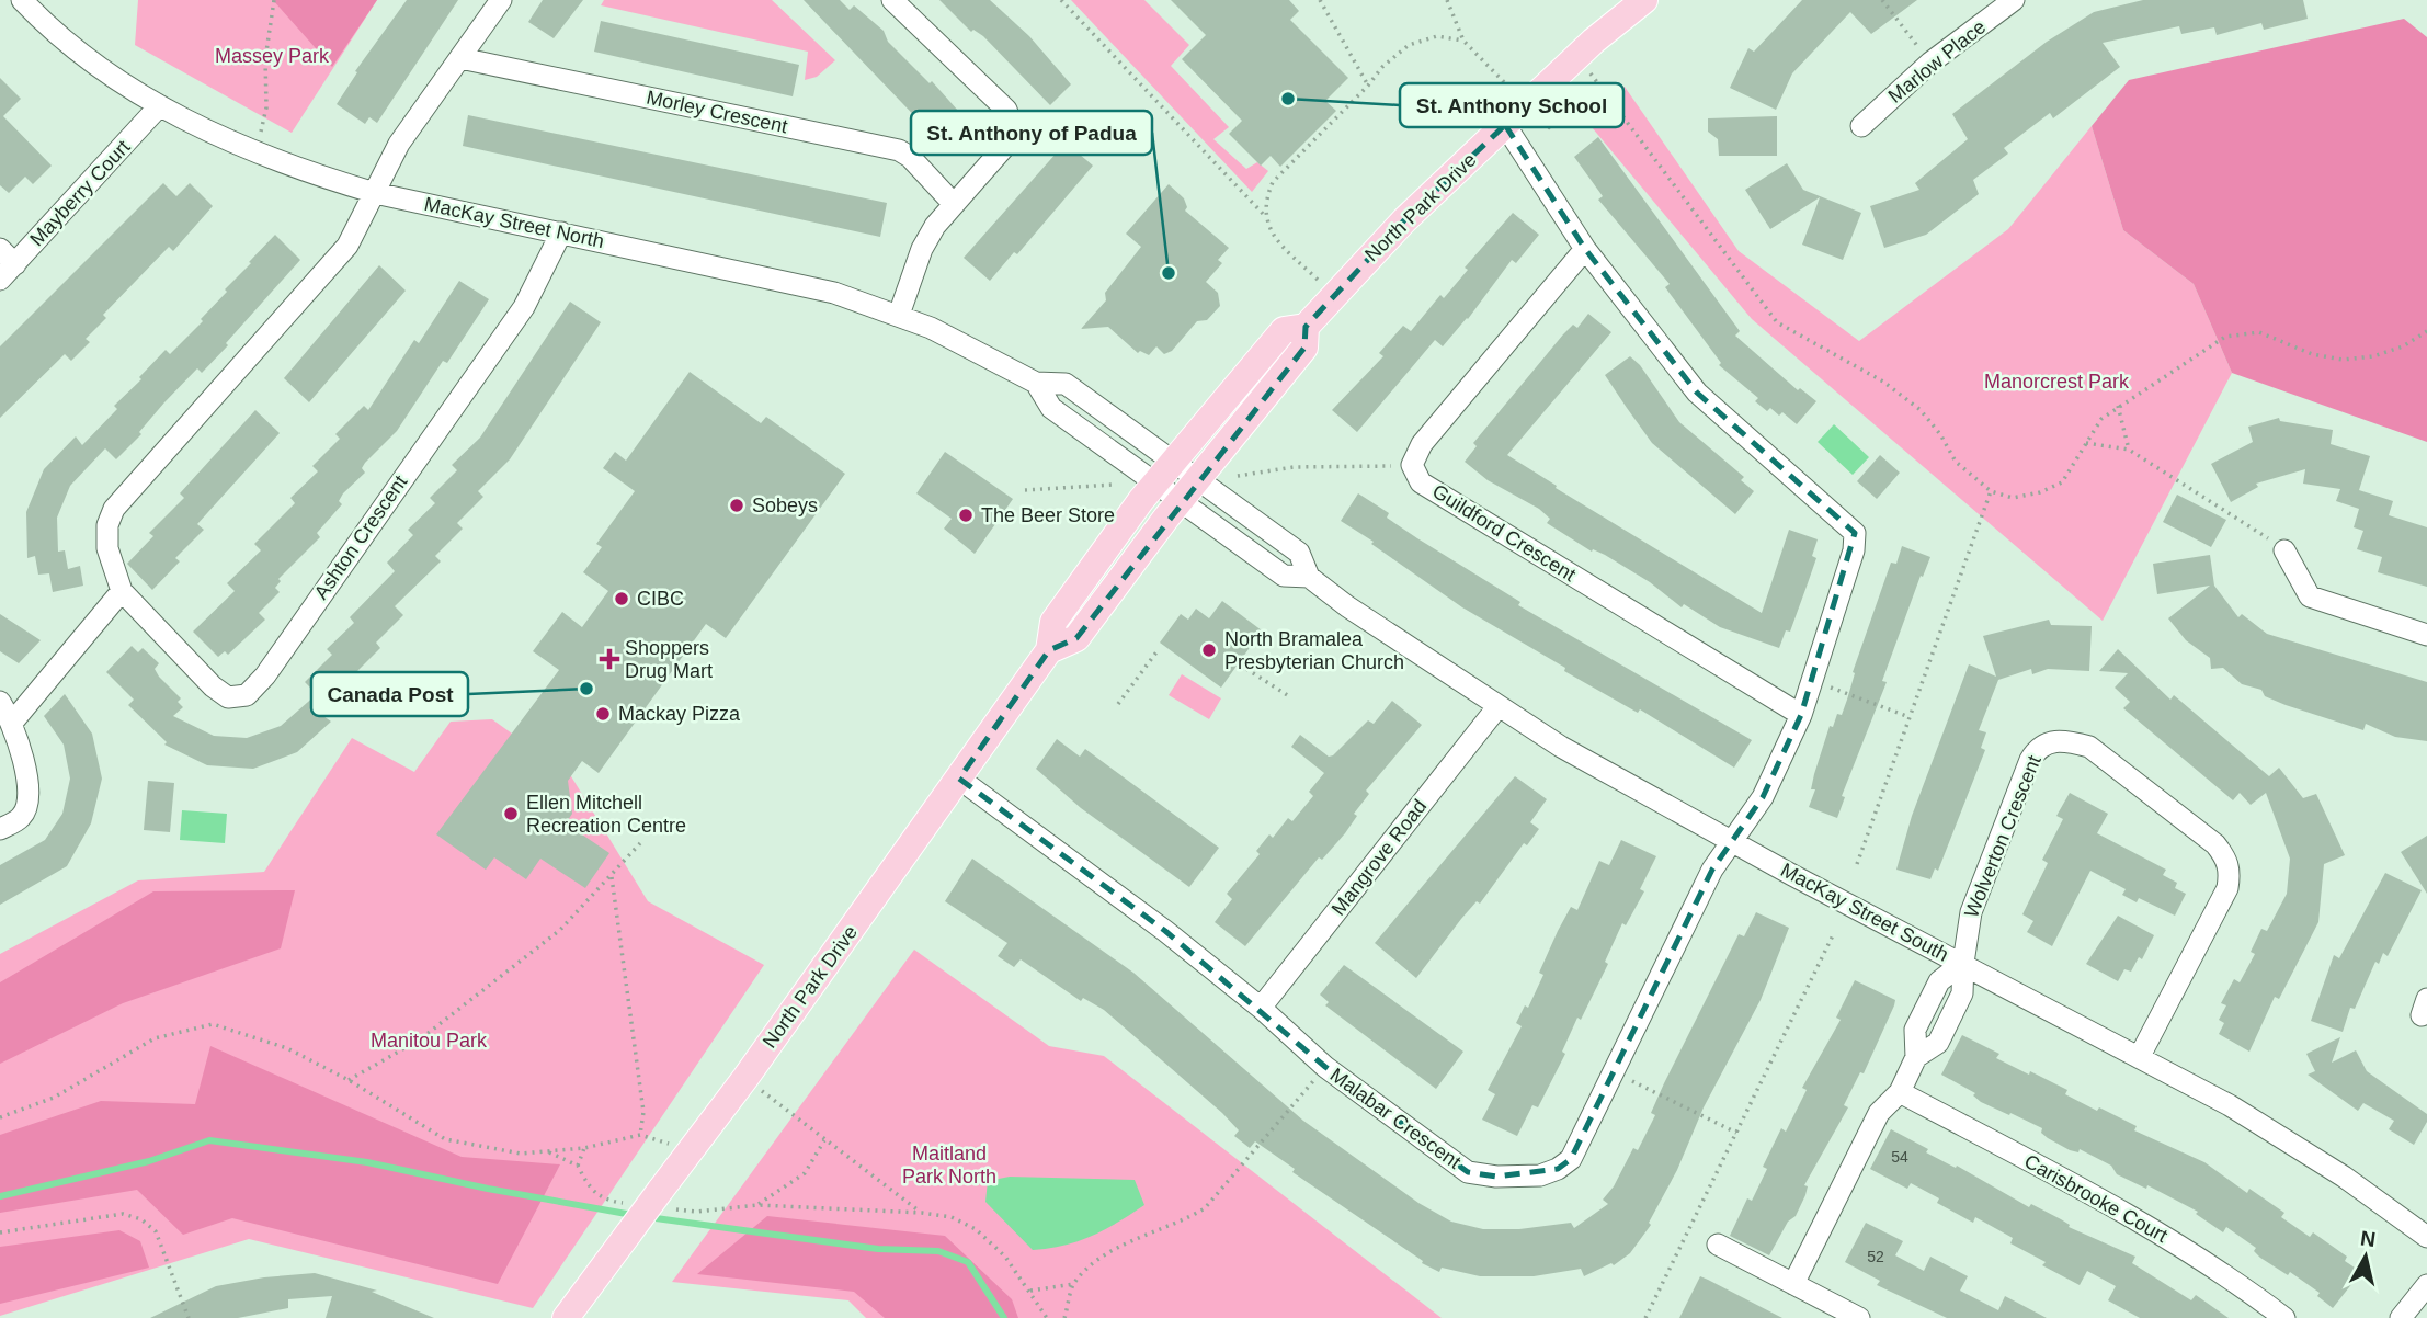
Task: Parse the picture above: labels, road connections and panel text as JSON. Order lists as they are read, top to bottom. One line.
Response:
{"streets":{"main road":["North Park Drive"],"street":["Marlow Place","Morley Crescent","Mayberry Court","MacKay Street North","Guildford Crescent","Ashton Crescent","Wolverton Crescent","Mangrove Road","MacKay Street South","Malabar Crescent","Carisbrooke Court"]},"crossings":[["Mayberry Court","MacKay Street North"],["North Park Drive","MacKay Street North"],["North Park Drive","MacKay Street South"],["North Park Drive","Malabar Crescent"],["MacKay Street North","Ashton Crescent"],["MacKay Street North","MacKay Street South"],["Wolverton Crescent","MacKay Street South"],["Mangrove Road","MacKay Street South"],["Mangrove Road","Malabar Crescent"],["MacKay Street South","Malabar Crescent"]],"parks":["Massey Park","Manorcrest Park","Manitou Park","Maitland Park North"],"places":{"other":["St. Anthony School","St. Anthony of Padua","Sobeys","The Beer Store","CIBC","North Bramalea Presbyterian Church","Canada Post","Mackay Pizza","Ellen Mitchell Recreation Centre"],"health":["Shoppers Drug Mart"]},"house_numbers":["54","52"],"north":"top"}
